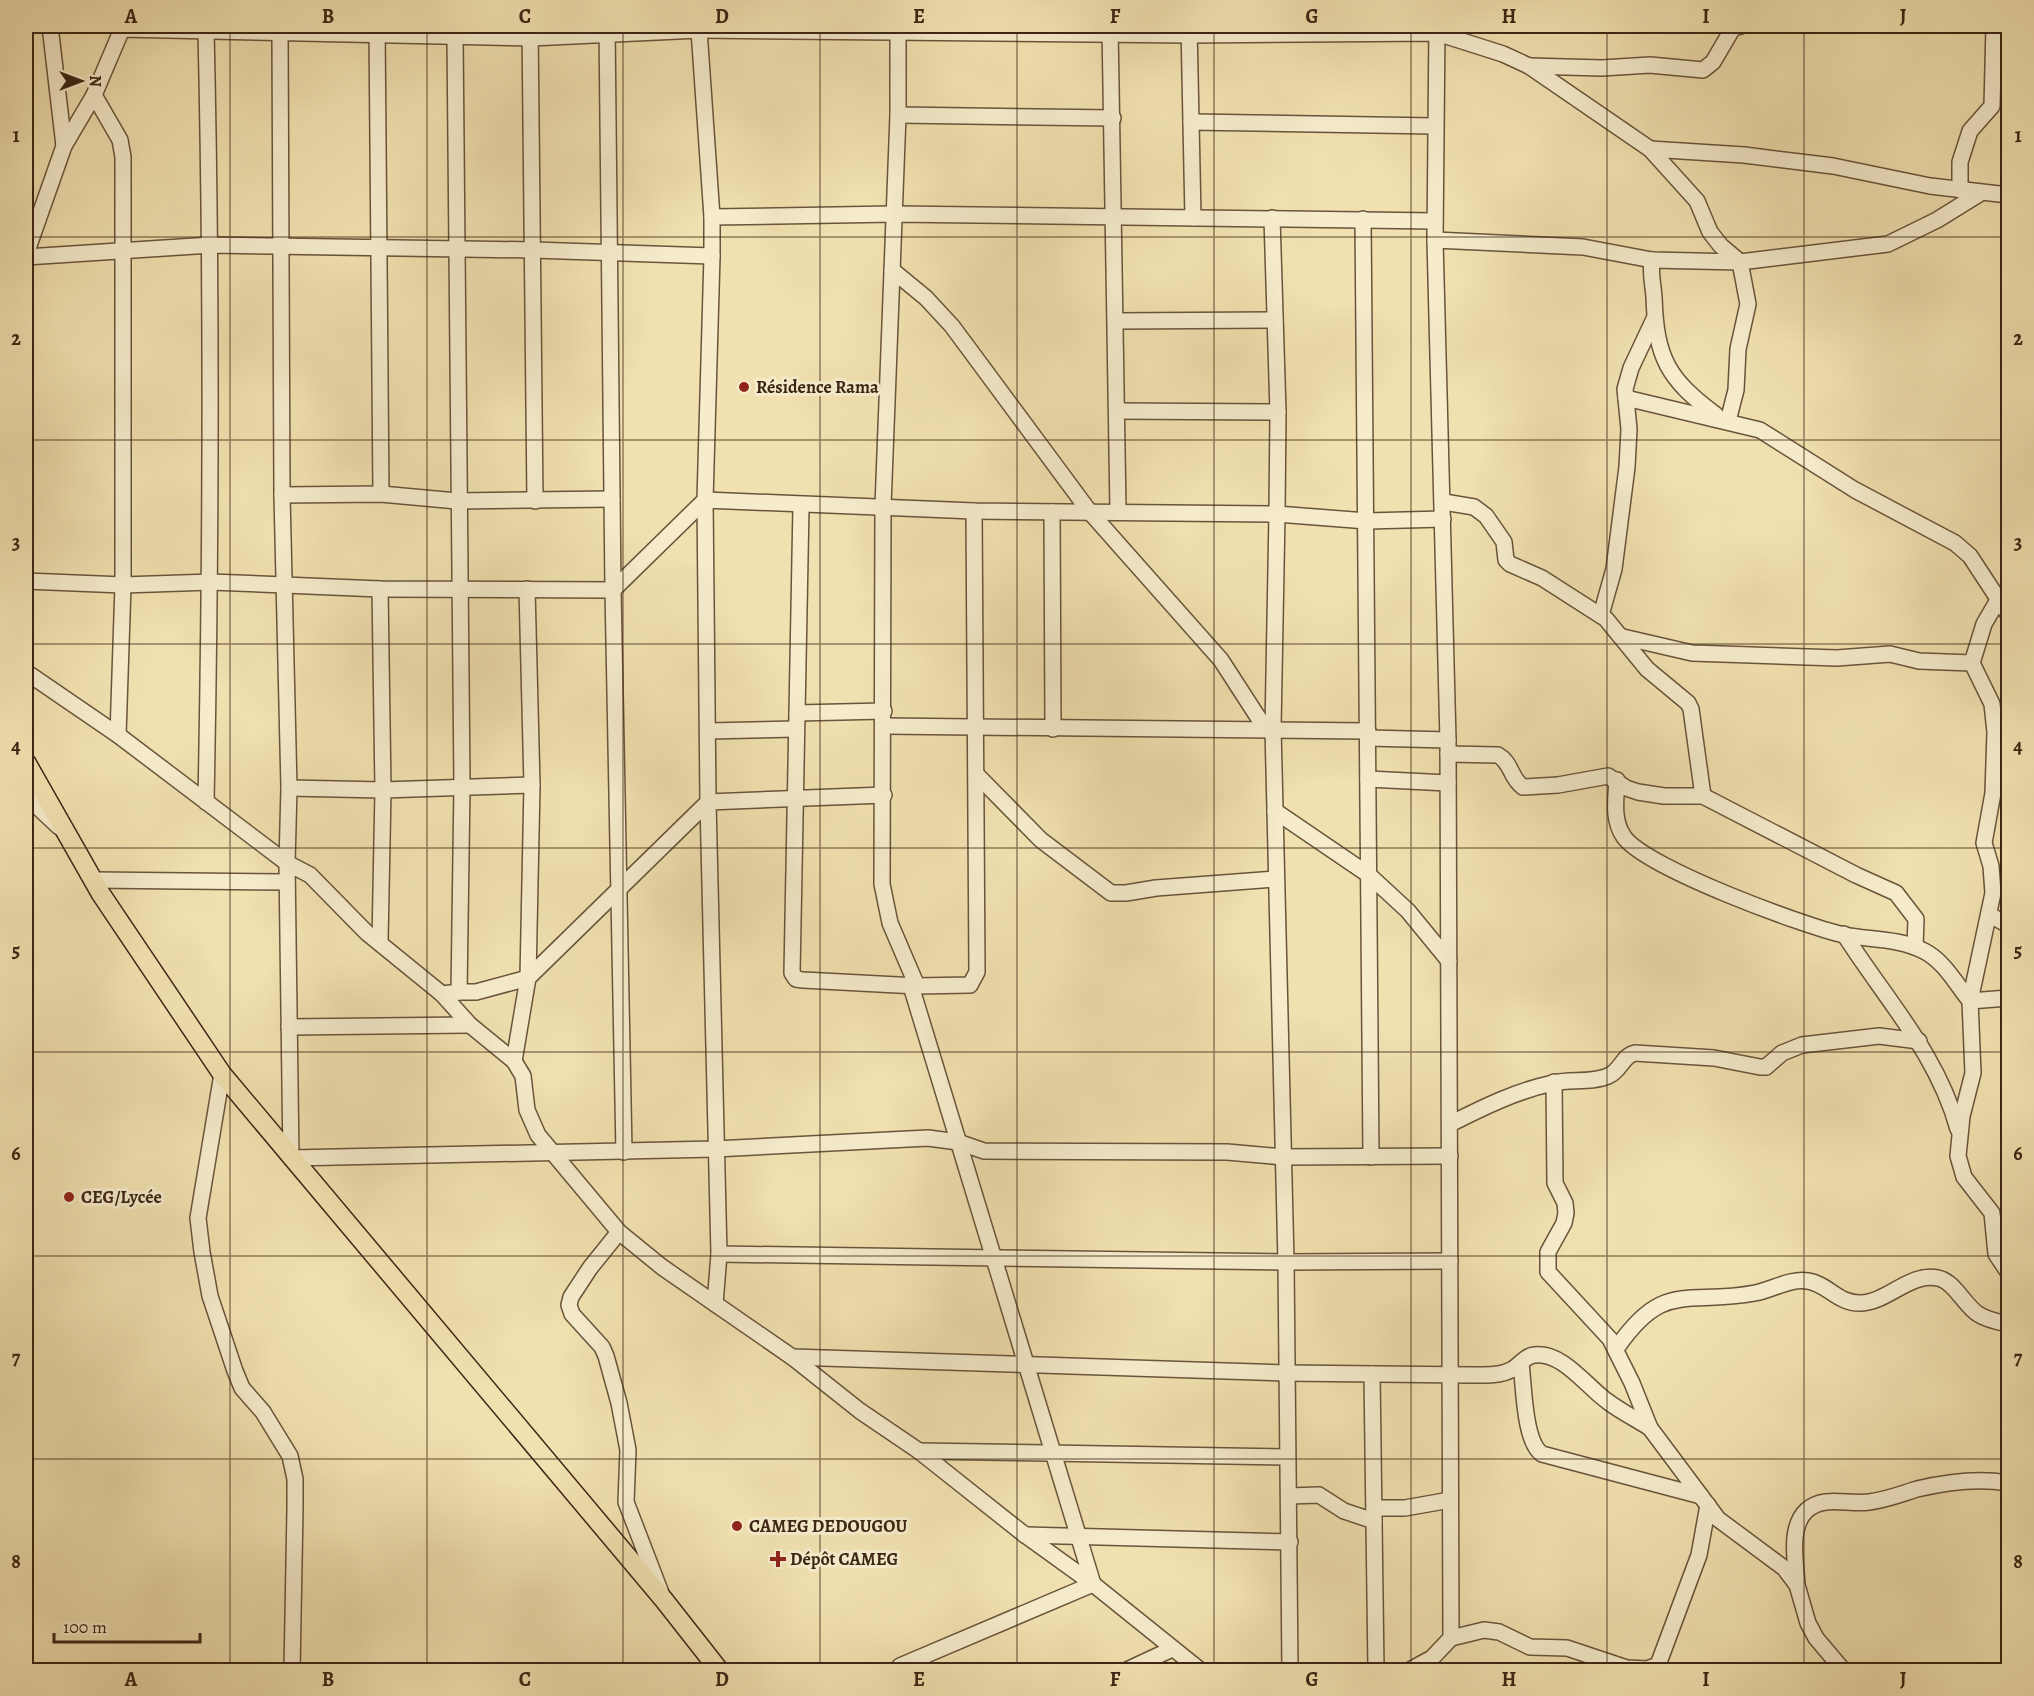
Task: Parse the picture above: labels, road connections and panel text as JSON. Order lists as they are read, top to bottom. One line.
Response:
{"places":{"other":["Résidence Rama","CEG/Lycée","CAMEG DEDOUGOU"],"health":["Dépôt CAMEG"]},"scale_bar":"100 m","north":"right","grid":{"columns":["A","B","C","D","E","F","G","H","I","J"],"rows":["1","2","3","4","5","6","7","8"]}}
